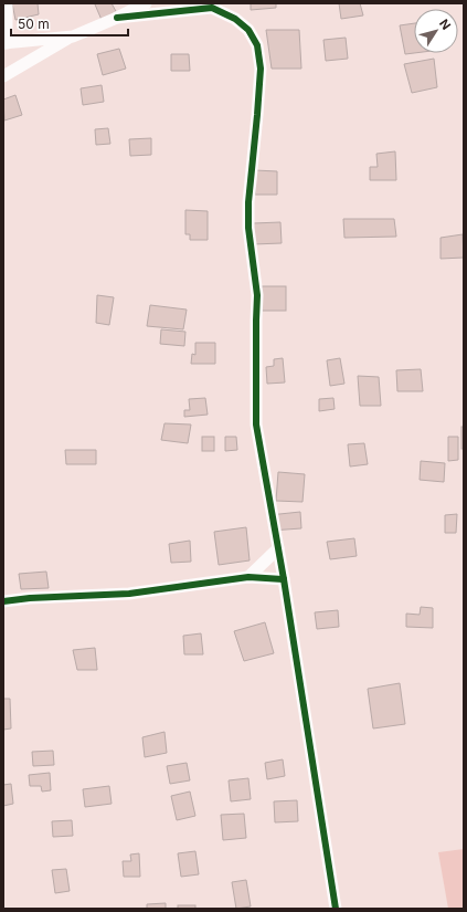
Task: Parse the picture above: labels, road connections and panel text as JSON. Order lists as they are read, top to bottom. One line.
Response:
{"scale_bar":"50 m","north":"top right"}
